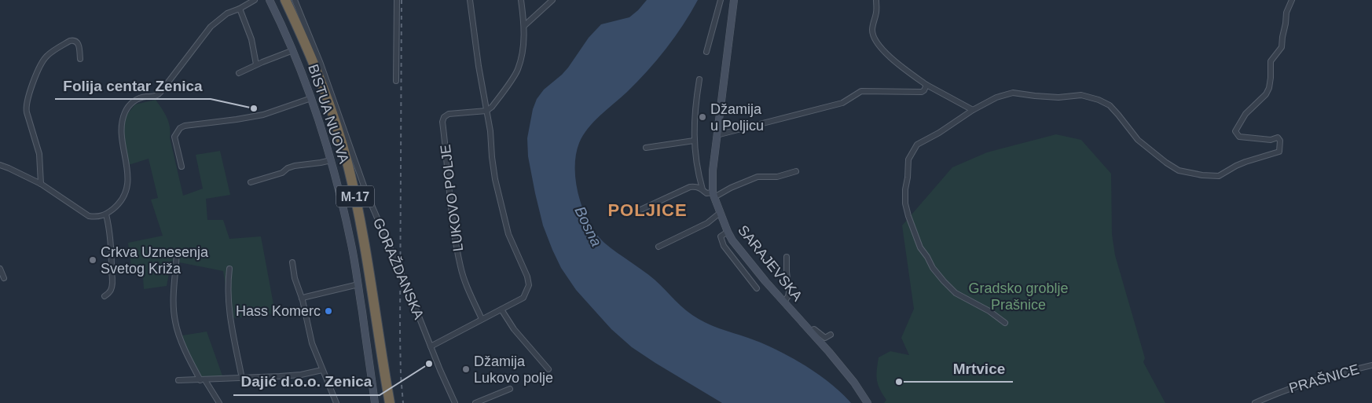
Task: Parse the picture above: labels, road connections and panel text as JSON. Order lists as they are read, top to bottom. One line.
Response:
{"streets":{"highway":["M-17"],"main road":["BISTUA NUOVA","SARAJEVSKA"],"street":["LUKOVO POLJE","GORAŽDANSKA","PRAŠNICE"]},"districts":["POLJICE"],"water":["Bosna"],"parks":["Gradsko groblje Prašnice"],"places":["Folija centar Zenica","Džamija u Poljicu","Crkva Uznesenja Svetog Križa","Hass Komerc","Dajić d.o.o. Zenica","Džamija Lukovo polje","Mrtvice"]}
